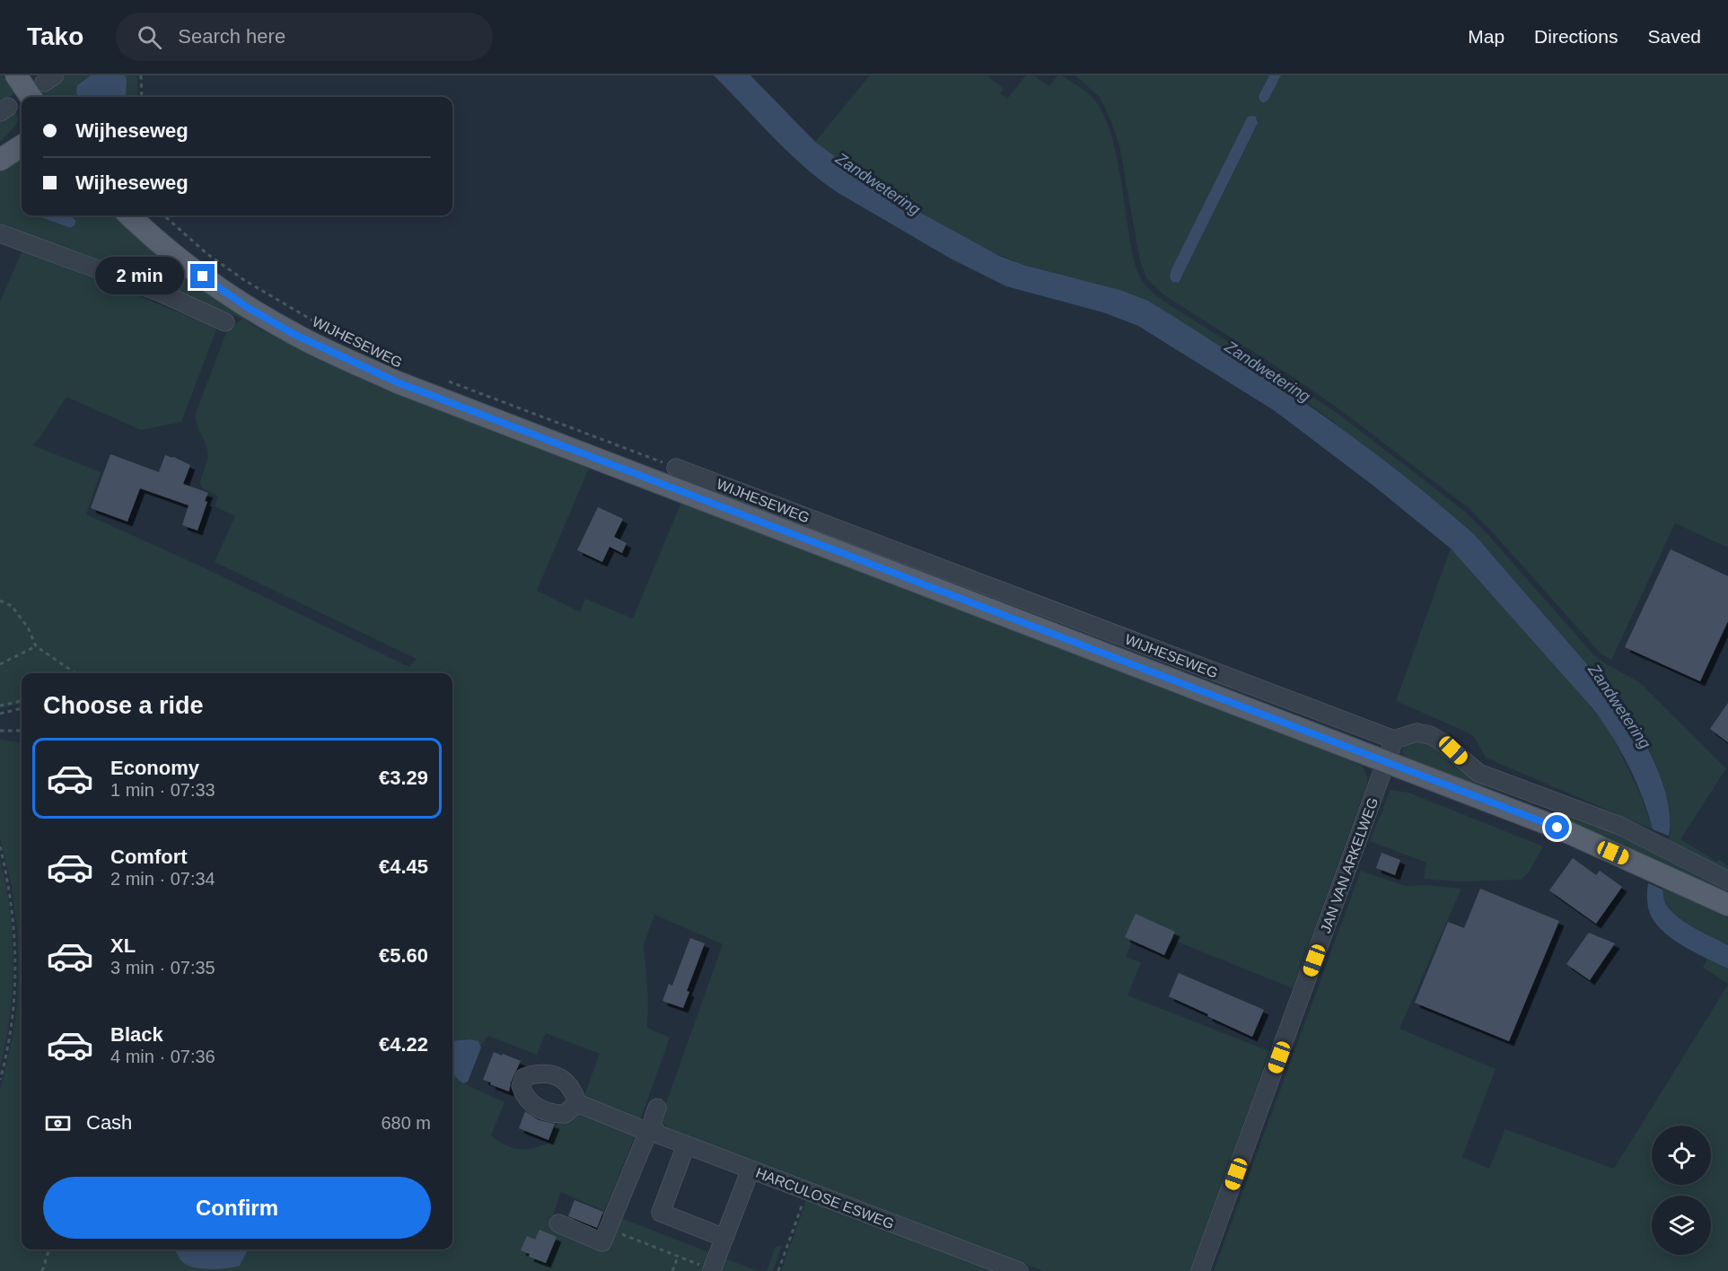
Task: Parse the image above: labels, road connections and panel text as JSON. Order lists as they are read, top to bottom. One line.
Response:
{"streets":{"main road":["WIJHESEWEG"],"street":["JAN VAN ARKELWEG","HARCULOSE ESWEG"]},"crossings":[["WIJHESEWEG","JAN VAN ARKELWEG"]],"water":["Zandwetering"],"page":{"header":"Tako","search":"Search here","nav":["Map","Directions","Saved"],"banner":["Wijheseweg","Wijheseweg"],"bubble":"2 min","heading":"Choose a ride","list":[{"name":"Economy","note":"1 min · 07:33","value":"€3.29"},{"name":"Comfort","note":"2 min · 07:34","value":"€4.45"},{"name":"XL","note":"3 min · 07:35","value":"€5.60"},{"name":"Black","note":"4 min · 07:36","value":"€4.22"}],"pay":["Cash","680 m"],"buttons":"Confirm"}}
